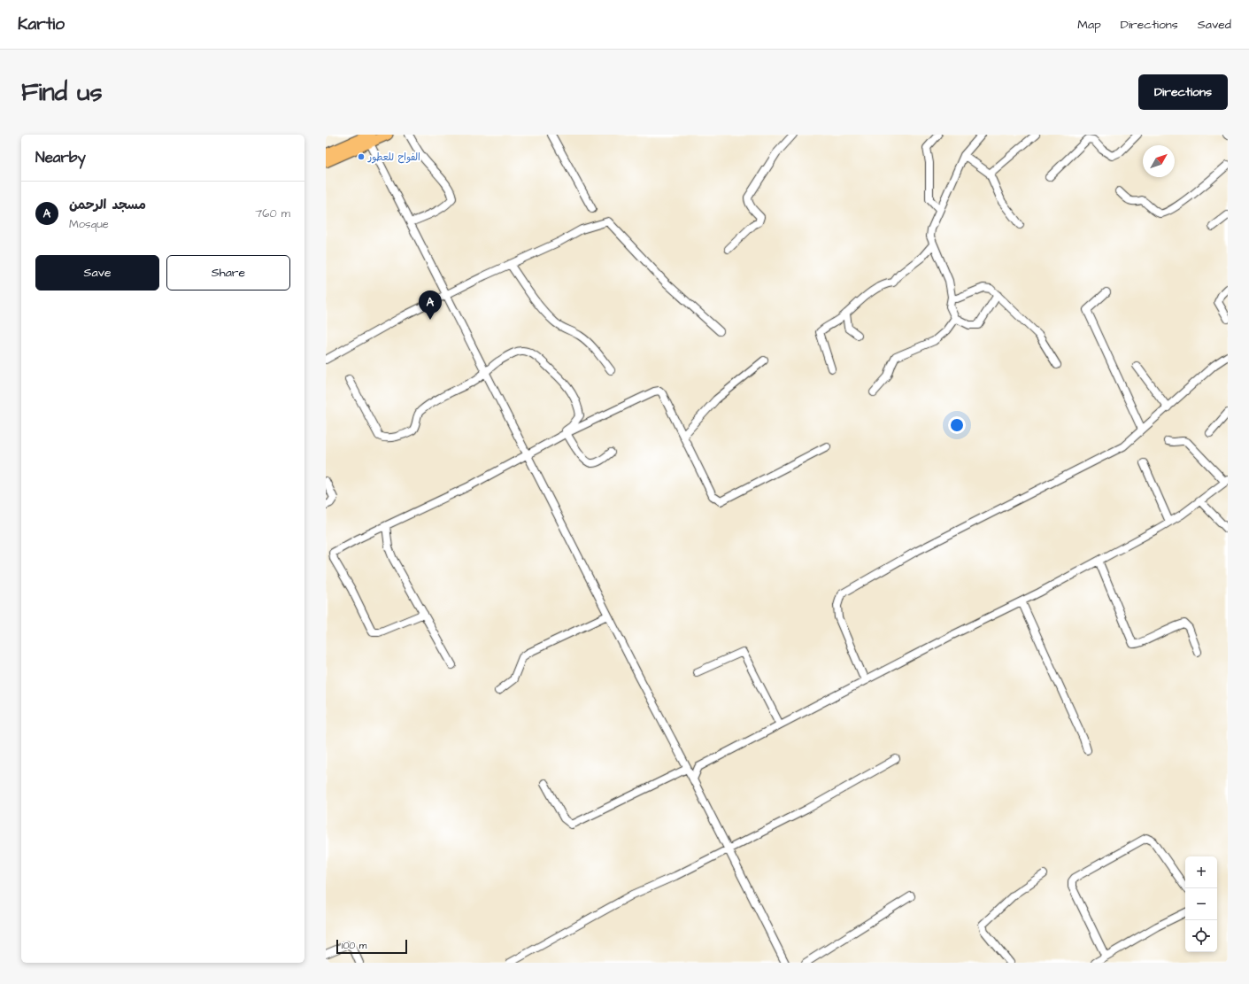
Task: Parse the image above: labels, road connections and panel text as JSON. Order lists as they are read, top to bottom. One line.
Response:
{"places":["الفواح للعطور"],"scale_bar":"100 m","north":"top right","page":{"header":"Kartio","nav":["Map","Directions","Saved"],"buttons":["Directions",["Save","Share"]],"title":"Find us","heading":"Nearby","list":[{"mark":"A","name":"مسجد الرحمن","note":"Mosque","value":"760 m"}],"pins":"A","map_buttons":["+","−"],"scale":"100 m"}}
